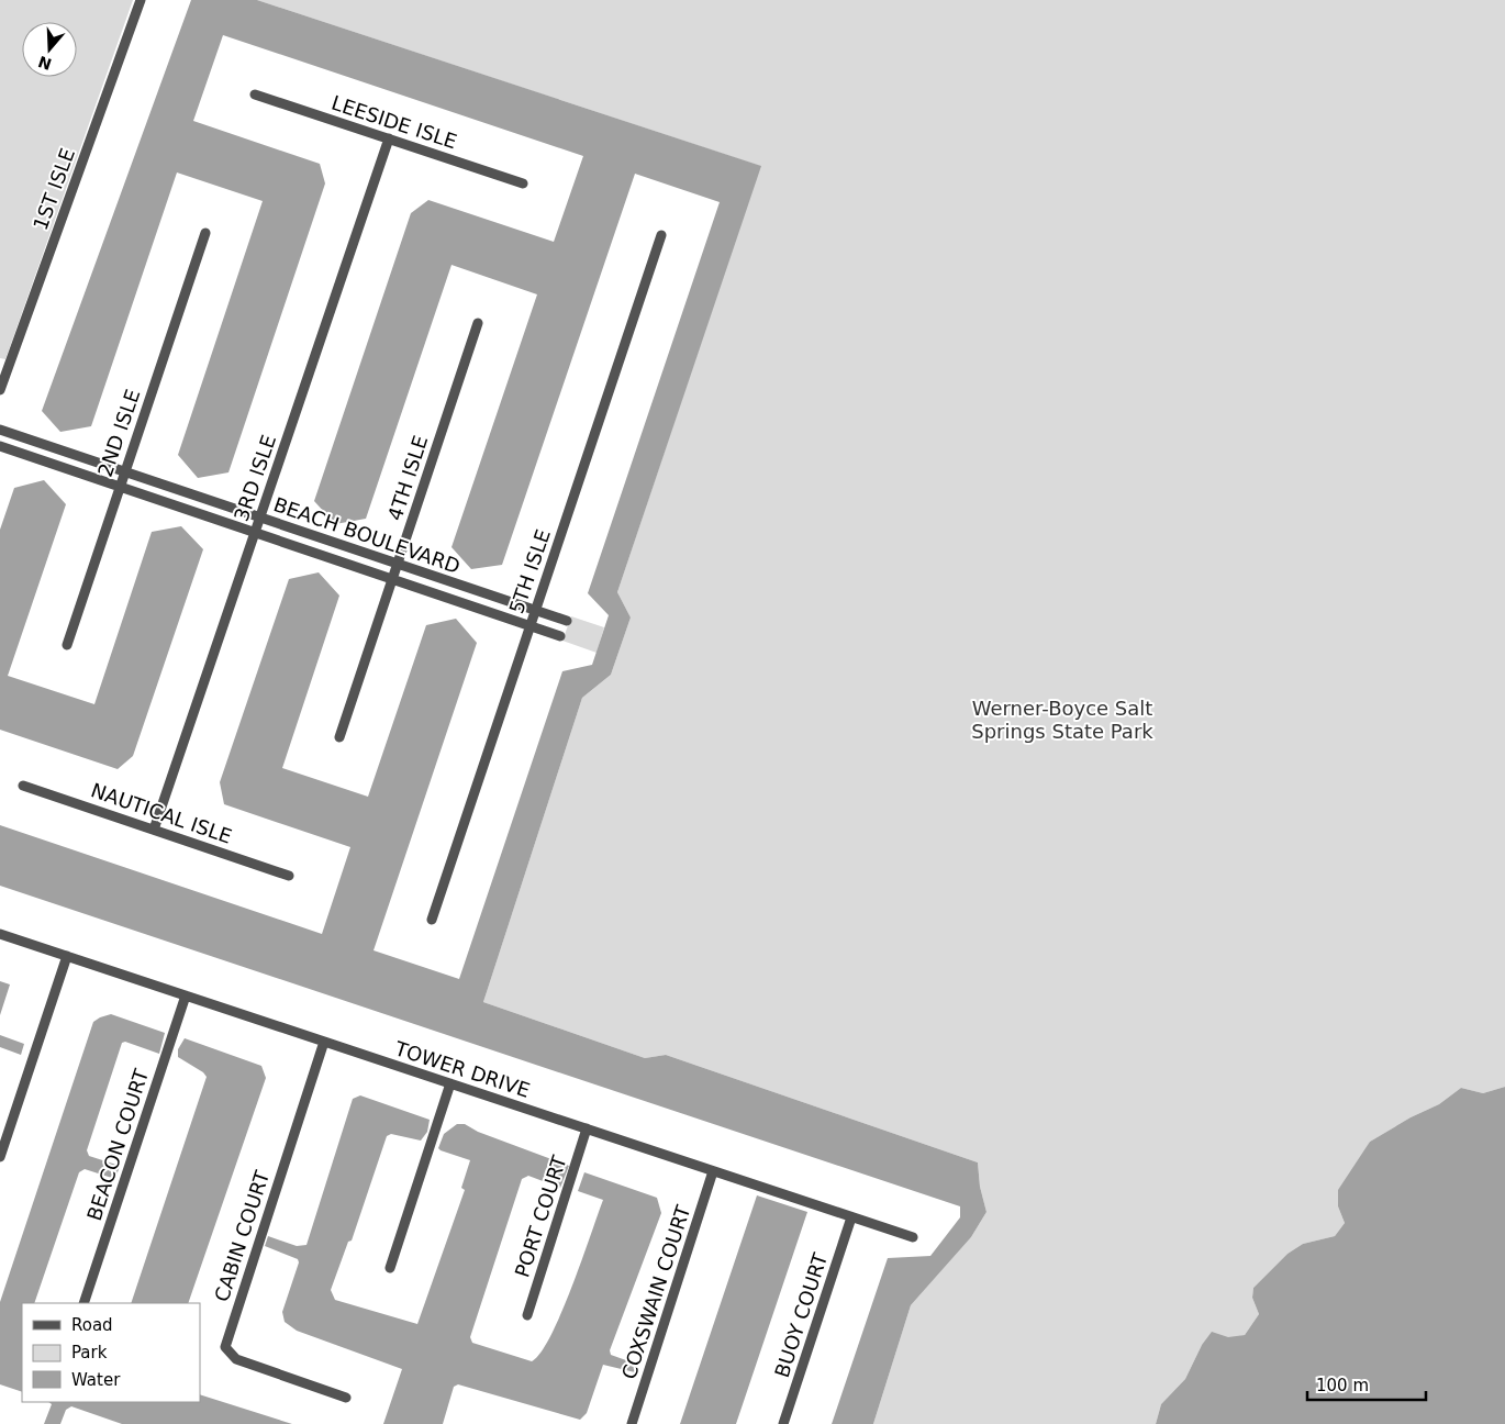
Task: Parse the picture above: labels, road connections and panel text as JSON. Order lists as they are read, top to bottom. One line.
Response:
{"streets":{"street":["LEESIDE ISLE","1ST ISLE","2ND ISLE","3RD ISLE","4TH ISLE","BEACH BOULEVARD","5TH ISLE","NAUTICAL ISLE","TOWER DRIVE","BEACON COURT","PORT COURT","CABIN COURT","COXSWAIN COURT","BUOY COURT"]},"crossings":[["LEESIDE ISLE","3RD ISLE"],["2ND ISLE","BEACH BOULEVARD"],["3RD ISLE","BEACH BOULEVARD"],["3RD ISLE","NAUTICAL ISLE"],["4TH ISLE","BEACH BOULEVARD"],["BEACH BOULEVARD","5TH ISLE"],["TOWER DRIVE","BEACON COURT"],["TOWER DRIVE","PORT COURT"],["TOWER DRIVE","CABIN COURT"],["TOWER DRIVE","COXSWAIN COURT"],["TOWER DRIVE","BUOY COURT"]],"parks":["Werner-Boyce Salt Springs State Park"],"legend":["Road","Park","Water"],"scale_bar":"100 m","north":"bottom"}
